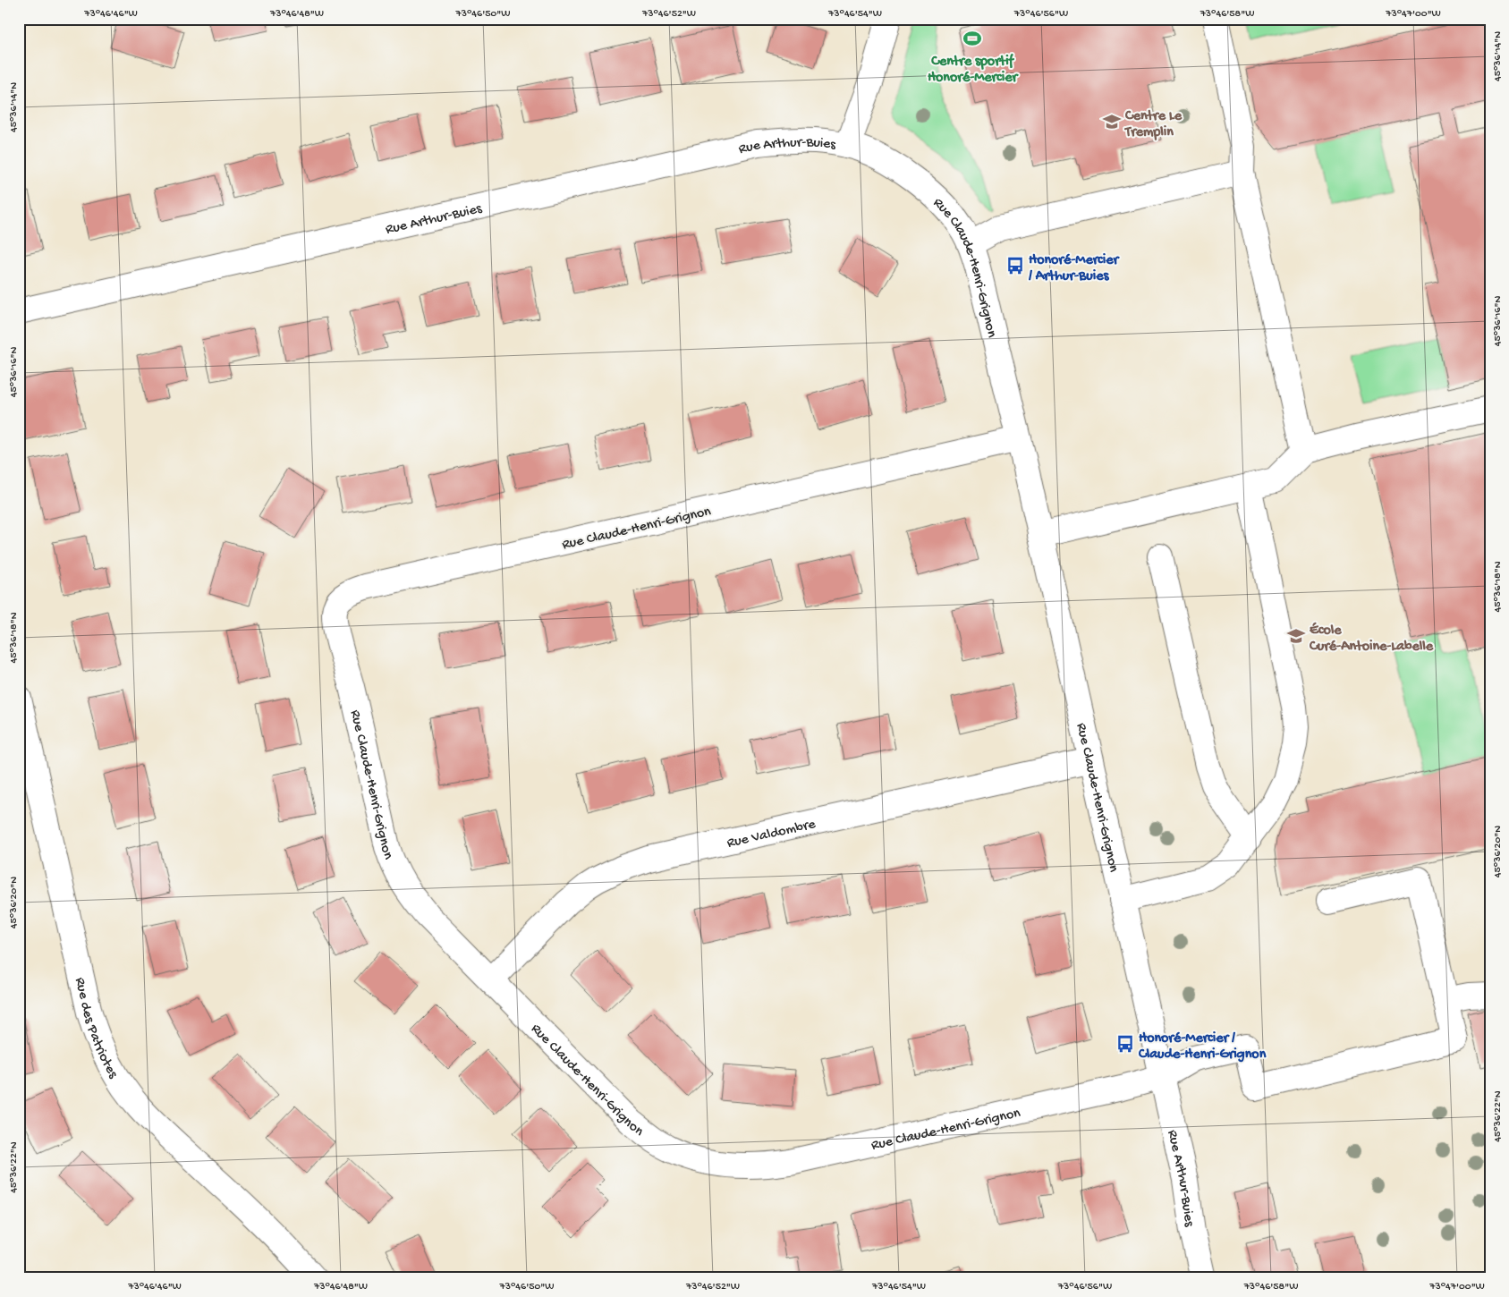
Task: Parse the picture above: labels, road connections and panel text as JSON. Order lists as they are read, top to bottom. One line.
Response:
{"streets":{"street":["Rue Arthur-Buies","Rue Claude-Henri-Grignon","Rue Valdombre","Rue des Patriotes"]},"crossings":[["Rue Arthur-Buies","Rue Claude-Henri-Grignon"],["Rue Claude-Henri-Grignon","Rue Valdombre"]],"places":{"sports":["Centre sportif Honoré-Mercier"],"school or university":["Centre Le Tremplin","École Curé-Antoine-Labelle"],"bus stop":["Honoré-Mercier / Arthur-Buies","Honoré-Mercier / Claude-Henri-Grignon"]},"coordinates":["73°46'46\"W","73°46'48\"W","73°46'50\"W","73°46'52\"W","73°46'54\"W","73°46'56\"W","73°46'58\"W","73°47'00\"W","45°36'14\"N","45°36'16\"N","45°36'18\"N","45°36'20\"N","45°36'22\"N"]}
